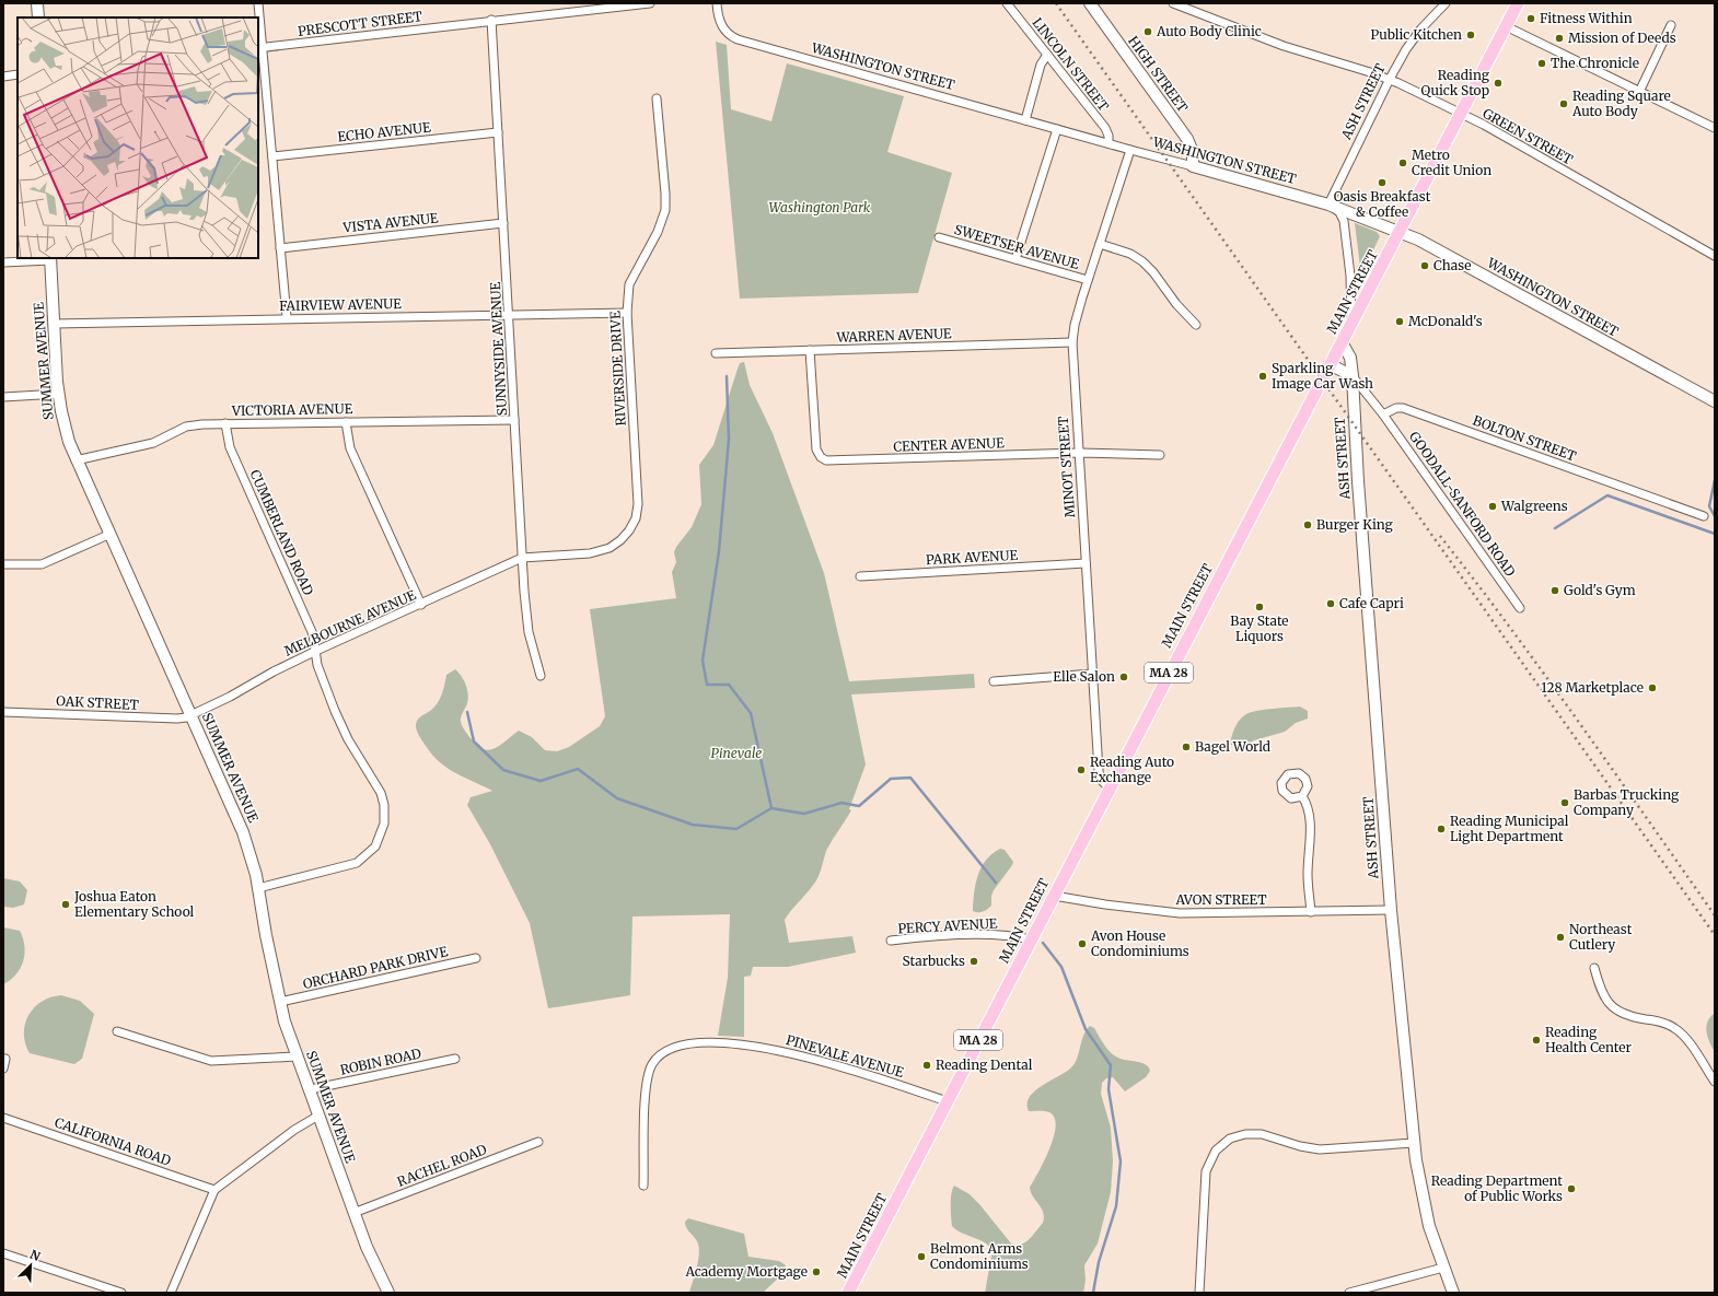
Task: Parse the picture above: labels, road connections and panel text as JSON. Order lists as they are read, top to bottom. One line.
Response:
{"streets":{"main road":["MAIN STREET","MA 28"],"street":["PRESCOTT STREET","LINCOLN STREET","WASHINGTON STREET","HIGH STREET","ASH STREET","ECHO AVENUE","GREEN STREET","VISTA AVENUE","SWEETSER AVENUE","FAIRVIEW AVENUE","WARREN AVENUE","SUNNYSIDE AVENUE","SUMMER AVENUE","RIVERSIDE DRIVE","VICTORIA AVENUE","BOLTON STREET","CENTER AVENUE","MINOT STREET","GOODALL-SANFORD ROAD","CUMBERLAND ROAD","PARK AVENUE","MELBOURNE AVENUE","OAK STREET","AVON STREET","PERCY AVENUE","ORCHARD PARK DRIVE","PINEVALE AVENUE","ROBIN ROAD","CALIFORNIA ROAD","RACHEL ROAD"]},"crossings":[["PRESCOTT STREET","SUNNYSIDE AVENUE"],["LINCOLN STREET","WASHINGTON STREET"],["WASHINGTON STREET","HIGH STREET"],["WASHINGTON STREET","ASH STREET"],["WASHINGTON STREET","MAIN STREET"],["WASHINGTON STREET","MINOT STREET"],["ASH STREET","GREEN STREET"],["ASH STREET","MAIN STREET"],["ASH STREET","AVON STREET"],["ECHO AVENUE","SUNNYSIDE AVENUE"],["GREEN STREET","MAIN STREET"],["VISTA AVENUE","SUNNYSIDE AVENUE"],["SWEETSER AVENUE","MINOT STREET"],["MAIN STREET","MINOT STREET"],["MAIN STREET","AVON STREET"],["MAIN STREET","PERCY AVENUE"],["MAIN STREET","PINEVALE AVENUE"],["FAIRVIEW AVENUE","SUNNYSIDE AVENUE"],["FAIRVIEW AVENUE","SUMMER AVENUE"],["FAIRVIEW AVENUE","RIVERSIDE DRIVE"],["WARREN AVENUE","CENTER AVENUE"],["WARREN AVENUE","MINOT STREET"],["SUNNYSIDE AVENUE","RIVERSIDE DRIVE"],["SUNNYSIDE AVENUE","VICTORIA AVENUE"],["SUNNYSIDE AVENUE","MELBOURNE AVENUE"],["SUMMER AVENUE","VICTORIA AVENUE"],["SUMMER AVENUE","CUMBERLAND ROAD"],["SUMMER AVENUE","MELBOURNE AVENUE"],["SUMMER AVENUE","OAK STREET"],["SUMMER AVENUE","ORCHARD PARK DRIVE"],["SUMMER AVENUE","ROBIN ROAD"],["SUMMER AVENUE","RACHEL ROAD"],["RIVERSIDE DRIVE","MELBOURNE AVENUE"],["VICTORIA AVENUE","CUMBERLAND ROAD"],["BOLTON STREET","GOODALL-SANFORD ROAD"],["CENTER AVENUE","MINOT STREET"],["MINOT STREET","PARK AVENUE"],["CUMBERLAND ROAD","MELBOURNE AVENUE"],["MELBOURNE AVENUE","OAK STREET"]],"parks":["Washington Park","Pinevale"],"places":["Fitness Within","Auto Body Clinic","Public Kitchen","Mission of Deeds","The Chronicle","Reading Quick Stop","Reading Square Auto Body","Metro Credit Union","Oasis Breakfast & Coffee","Chase","McDonald's","Sparkling Image Car Wash","Walgreens","Burger King","Gold's Gym","Cafe Capri","Bay State Liquors","Elle Salon","128 Marketplace","Bagel World","Reading Auto Exchange","Barbas Trucking Company","Reading Municipal Light Department","Joshua Eaton Elementary School","Northeast Cutlery","Avon House Condominiums","Starbucks","Reading Health Center","Reading Dental","Reading Department of Public Works","Belmont Arms Condominiums","Academy Mortgage"],"north":"top right"}
